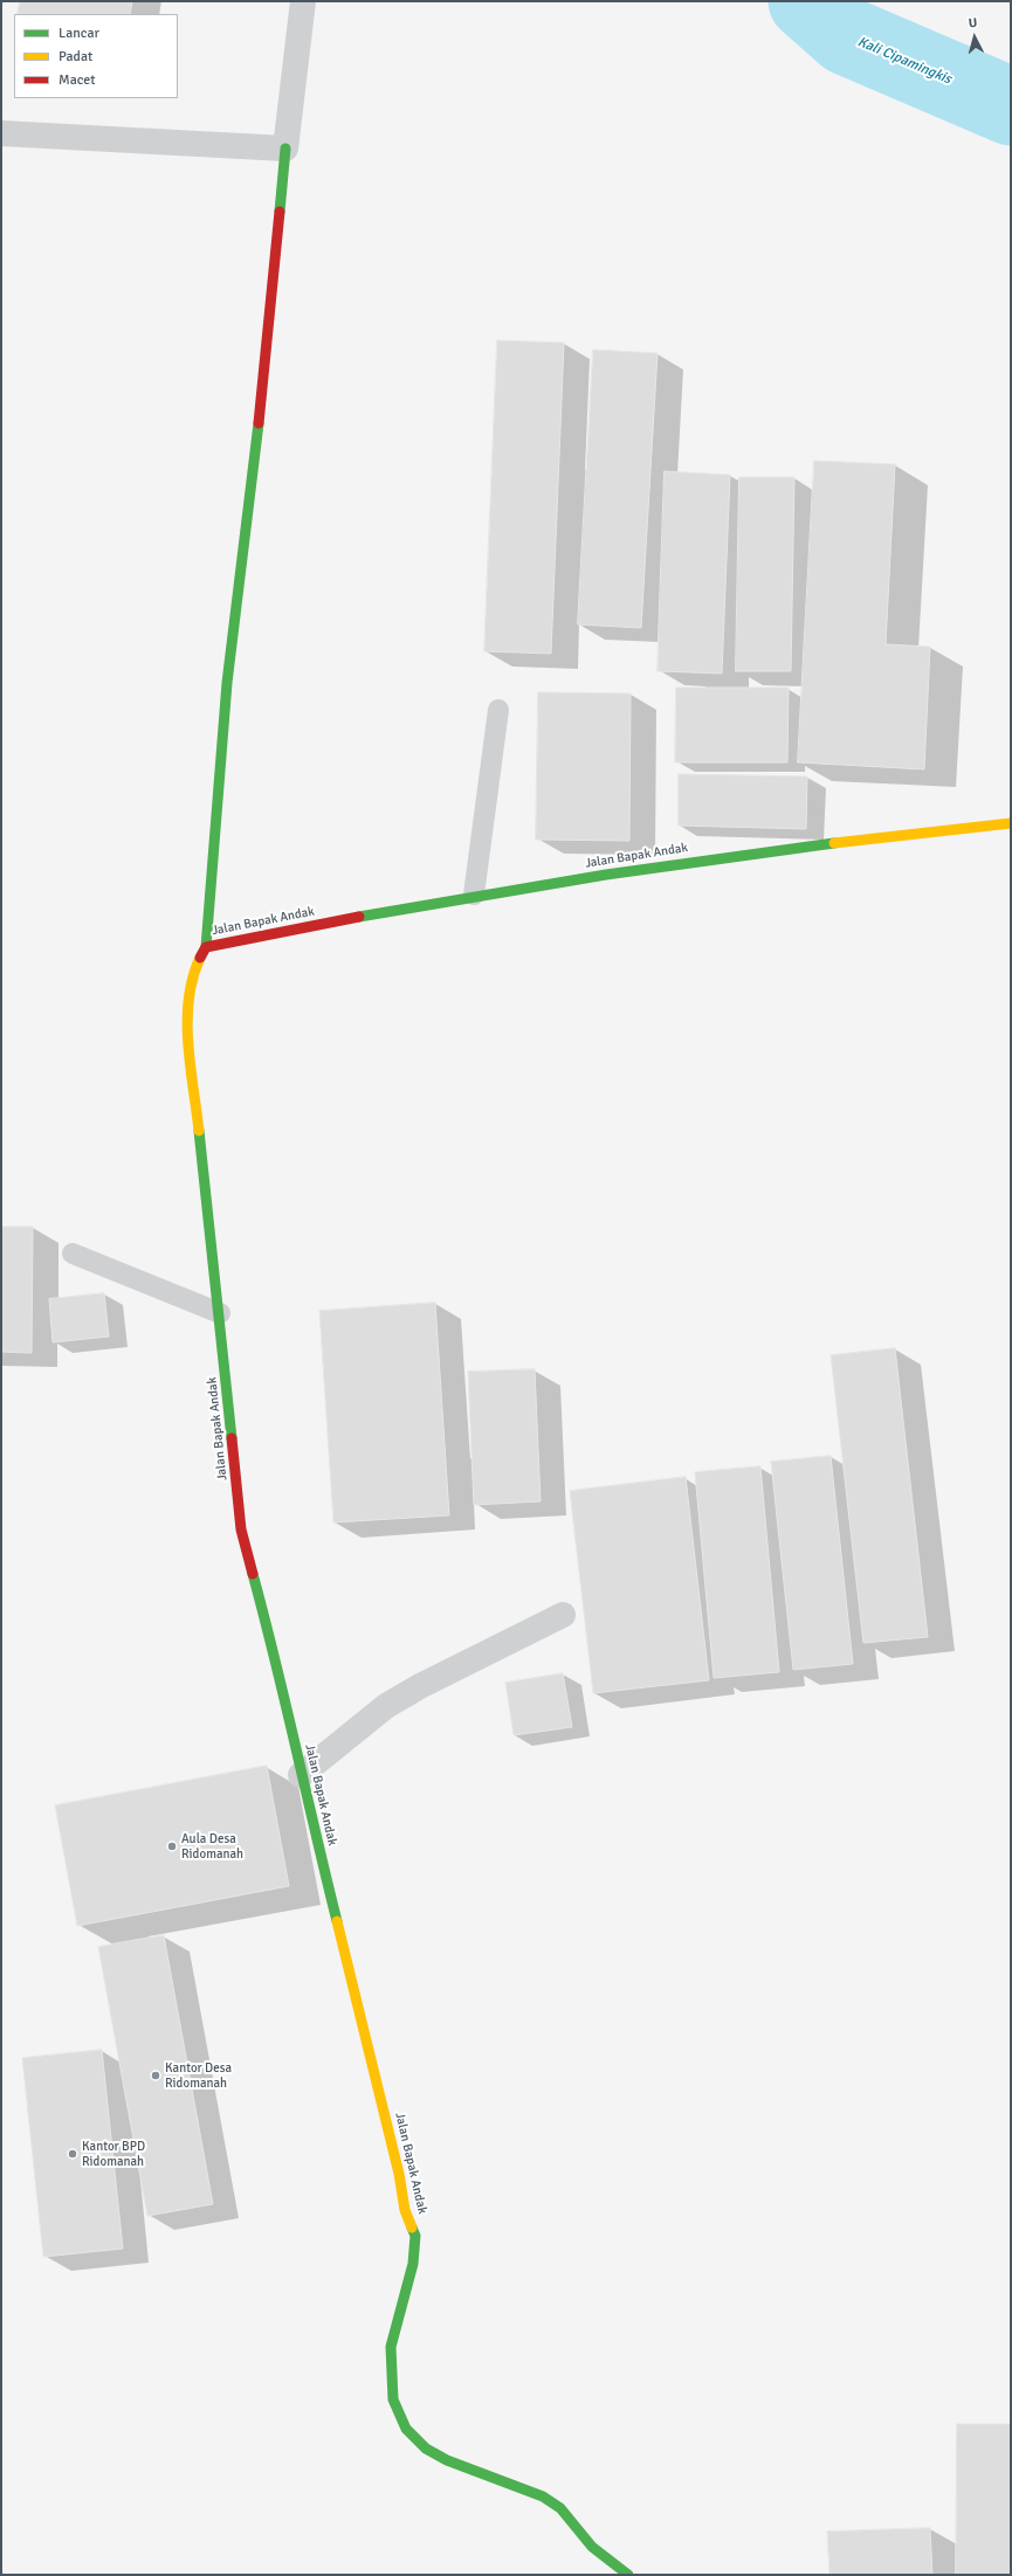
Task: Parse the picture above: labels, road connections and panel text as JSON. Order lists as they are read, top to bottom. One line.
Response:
{"streets":{"street":["Jalan Bapak Andak"]},"water":["Kali Cipamingkis"],"places":["Aula Desa Ridomanah","Kantor Desa Ridomanah","Kantor BPD Ridomanah"],"legend":["Lancar","Padat","Macet"],"north":"top"}
